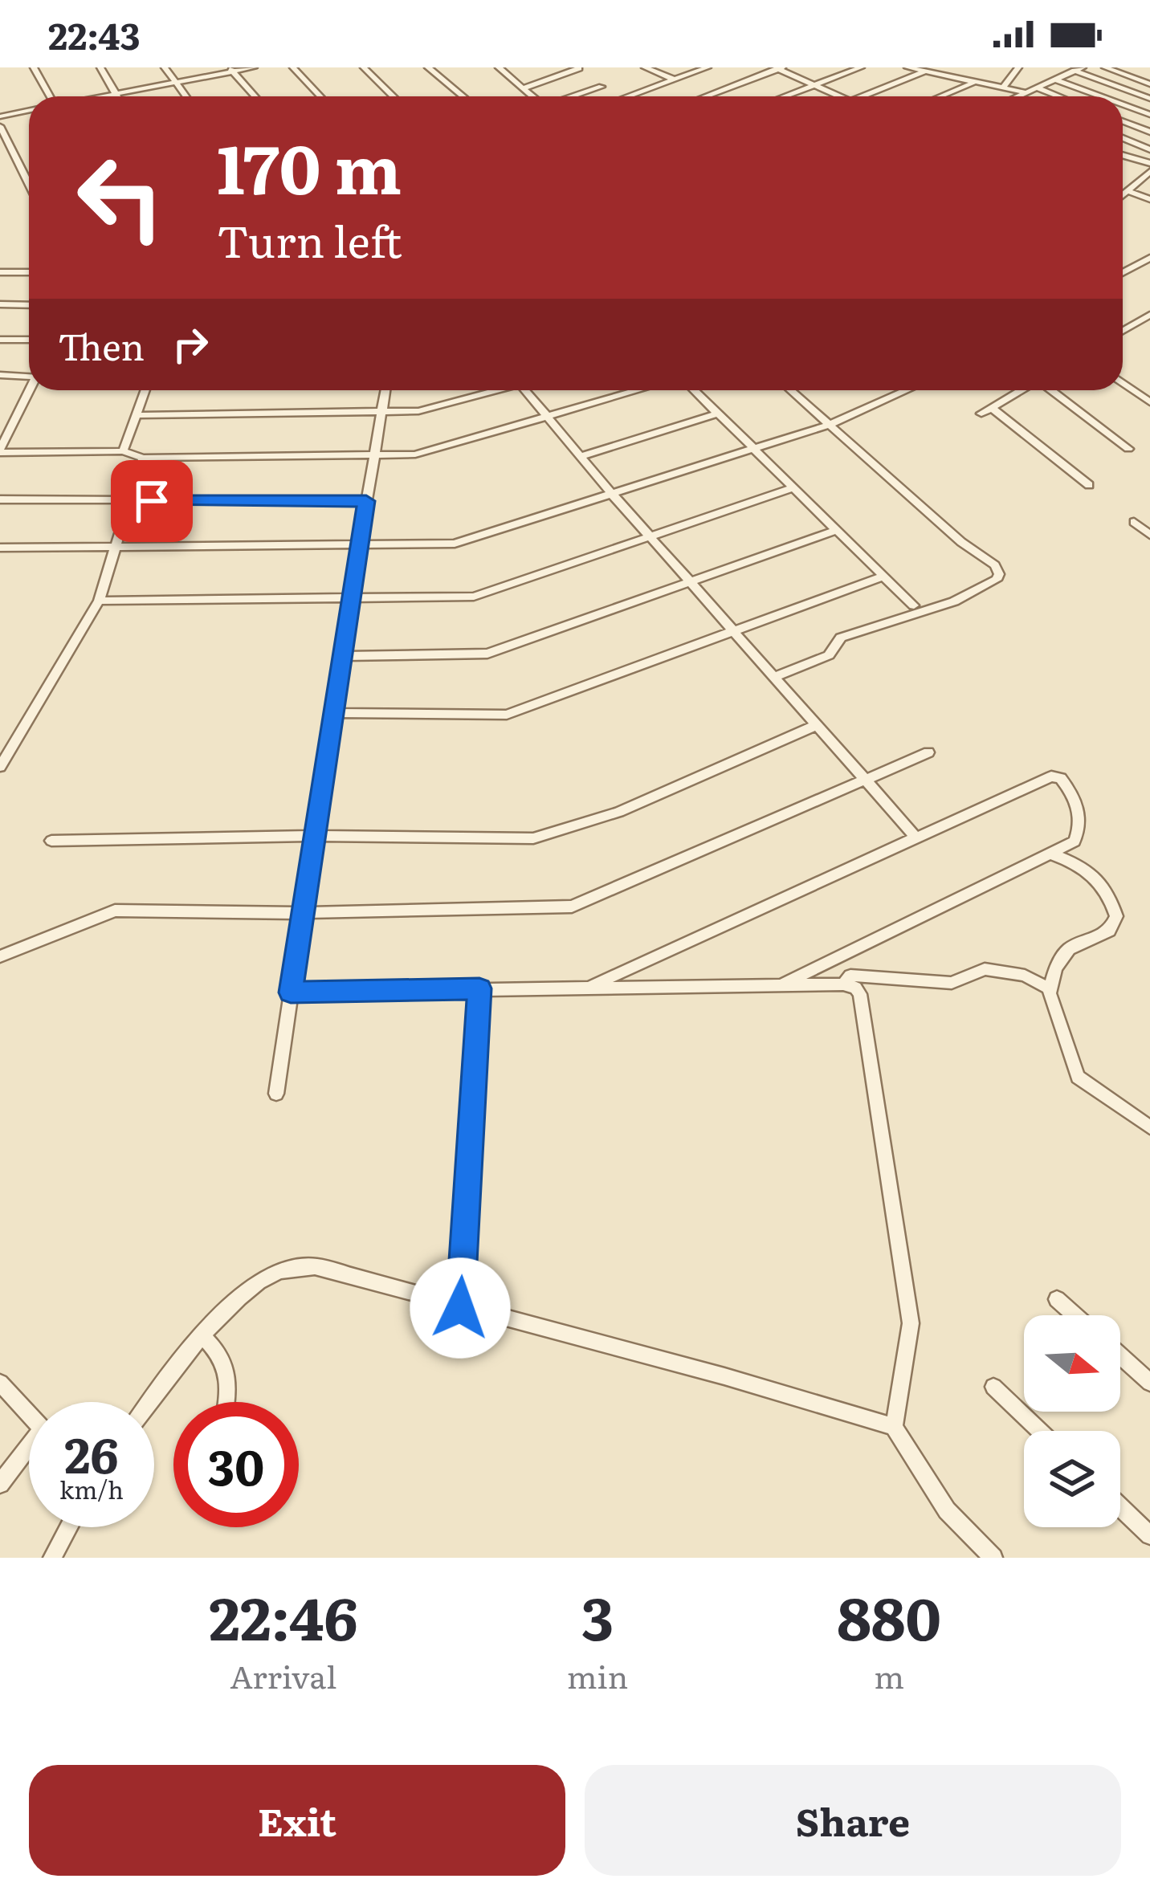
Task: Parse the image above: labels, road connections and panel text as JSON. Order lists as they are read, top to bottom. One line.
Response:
{"north":"right","page":{"status":"22:43","turn":["170 m","Turn left"],"then":"Then","speed":"26 km/h","limit":"30","eta":["22:46","Arrival","3","min","880","m"],"buttons":["Exit","Share"]}}
